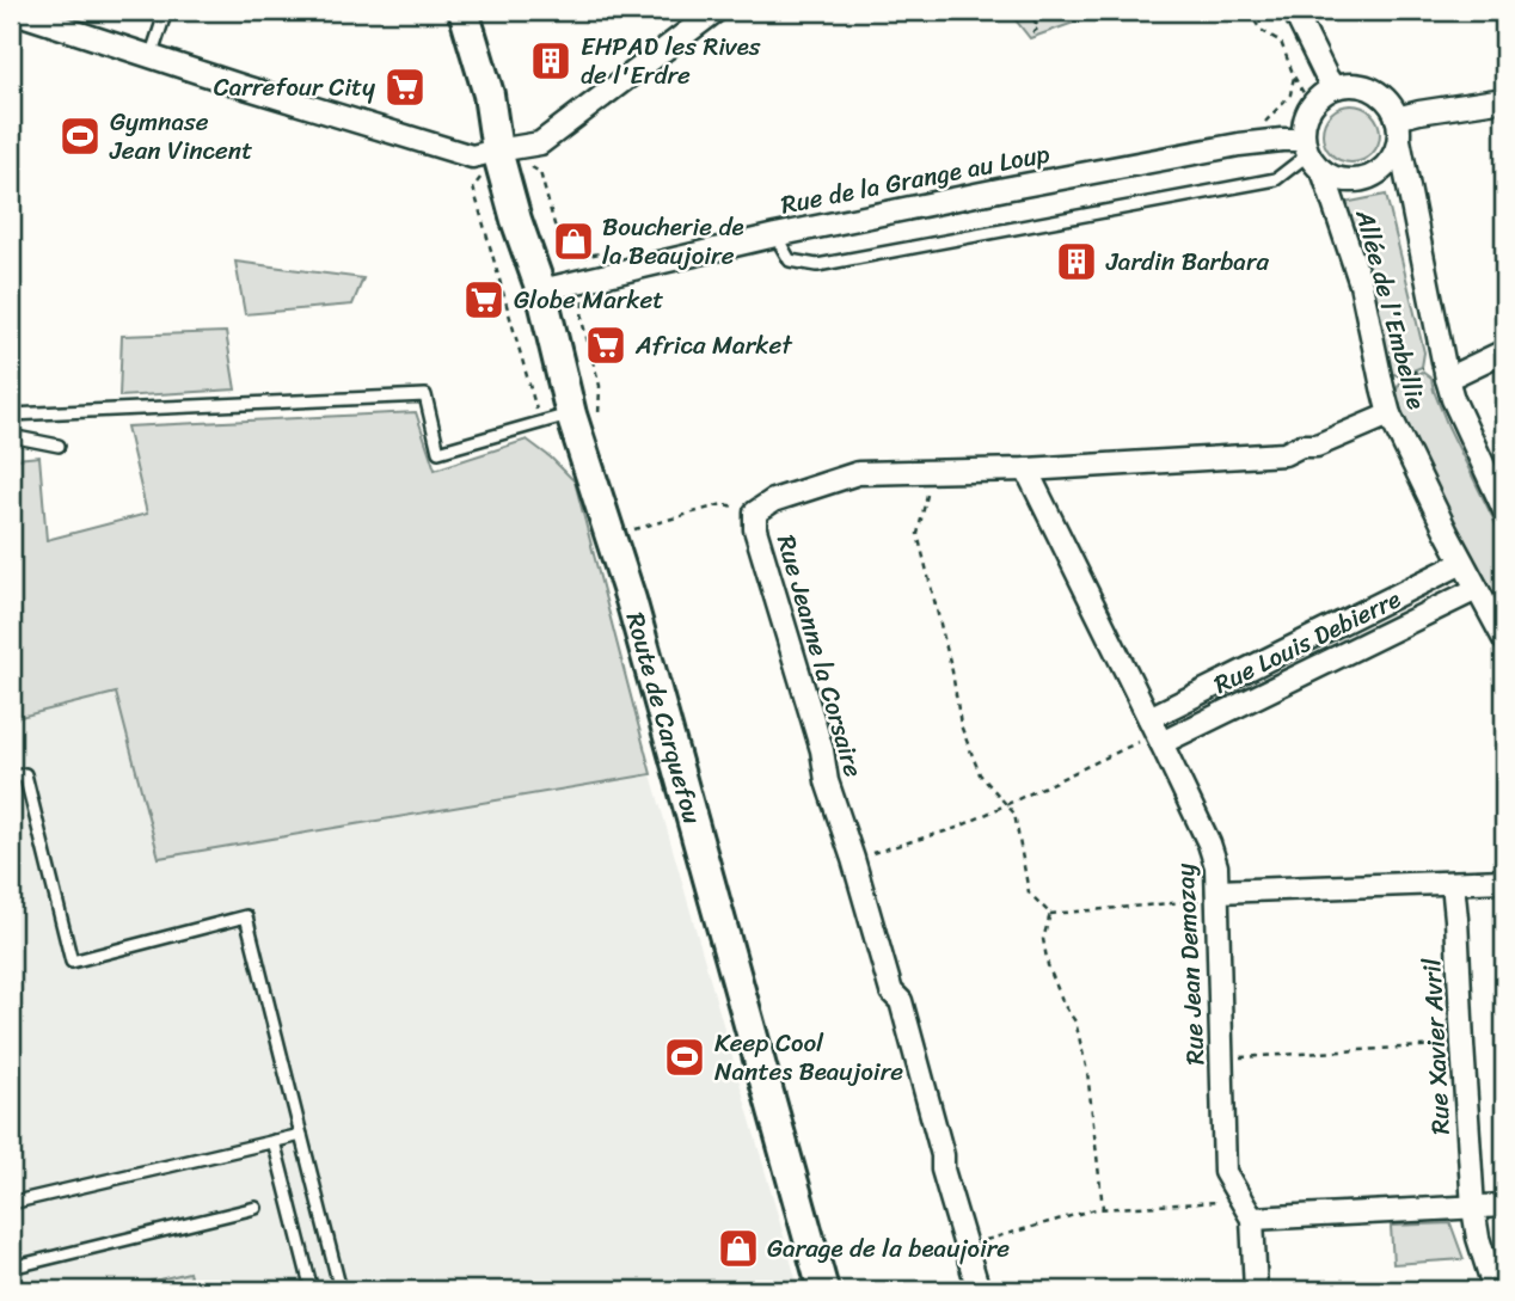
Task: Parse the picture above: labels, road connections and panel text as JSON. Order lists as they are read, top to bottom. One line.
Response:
{"streets":{"main road":["Route de Carquefou"],"street":["Rue de la Grange au Loup","Allée de l'Embellie","Rue Louis Debierre","Rue Jeanne la Corsaire","Rue Jean Demozay","Rue Xavier Avril"]},"crossings":[["Rue de la Grange au Loup","Allée de l'Embellie"],["Rue de la Grange au Loup","Route de Carquefou"],["Allée de l'Embellie","Rue Louis Debierre"],["Allée de l'Embellie","Rue Jeanne la Corsaire"],["Rue Louis Debierre","Rue Jean Demozay"],["Rue Jeanne la Corsaire","Rue Jean Demozay"]],"places":{"building":["EHPAD les Rives de l'Erdre","Jardin Barbara"],"supermarket":["Carrefour City","Globe Market","Africa Market"],"sports":["Gymnase Jean Vincent","Keep Cool Nantes Beaujoire"],"shop":["Boucherie de la Beaujoire","Garage de la beaujoire"]}}
